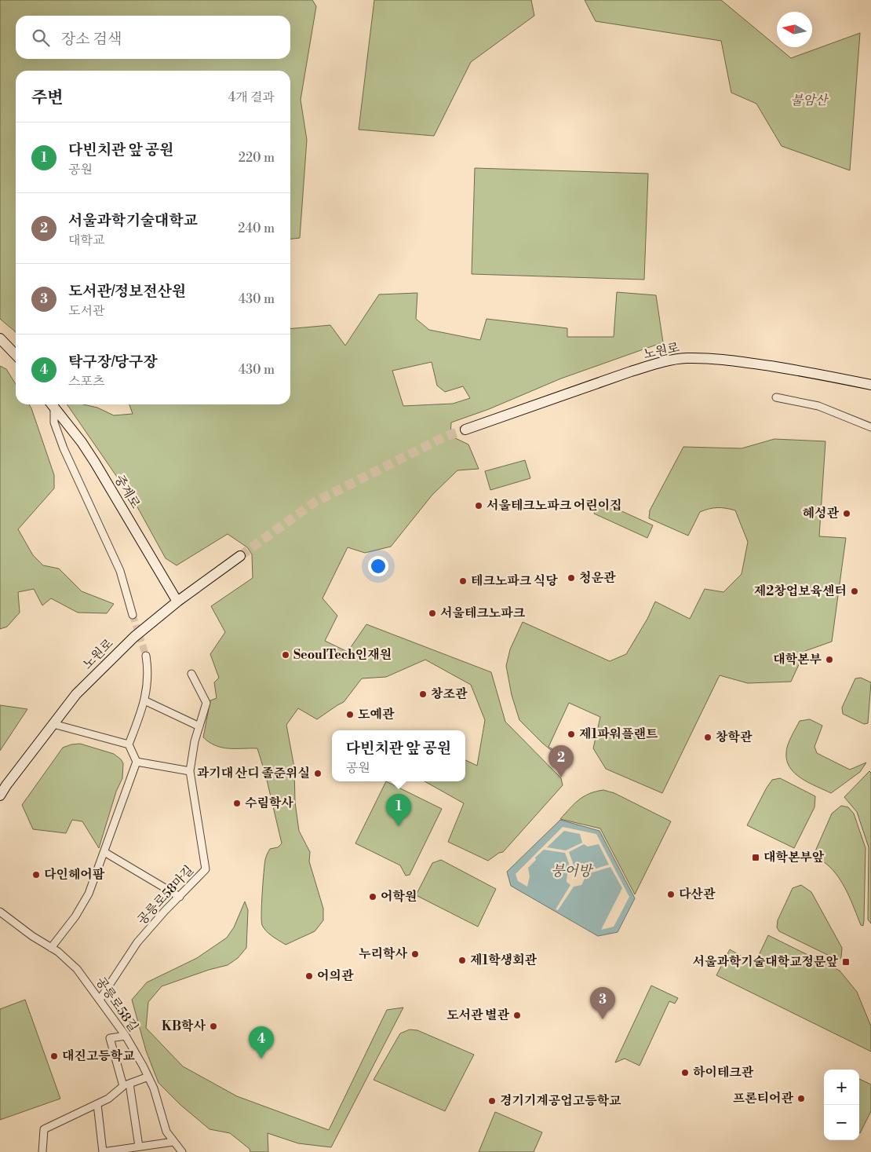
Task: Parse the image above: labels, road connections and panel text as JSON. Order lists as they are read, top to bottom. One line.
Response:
{"streets":{"main road":["노원로","중계로"],"street":["공릉로58마길","공릉로58길"]},"crossings":[["노원로","중계로"],["공릉로58마길","공릉로58길"]],"water":["붕어방"],"parks":["불암산"],"places":{"other":["서울테크노파크 어린이집","혜성관","청운관","테크노파크 식당","제2창업보육센터","서울테크노파크","SeoulTech인재원","대학본부","창조관","도예관","제1파워플랜트","창학관","과기대 산디 졸준위실","수림학사","다인헤어팜","다산관","어학원","누리학사","제1학생회관","어의관","도서관 별관","KB학사","대진고등학교","하이테크관","프론티어관","경기기계공업고등학교"],"transit":["대학본부앞","서울과학기술대학교정문앞"]},"north":"left","page":{"search":"장소 검색","heading":["주변","4개 결과"],"list":[{"mark":"1","name":"다빈치관 앞 공원","note":"공원","value":"220 m"},{"mark":"2","name":"서울과학기술대학교","note":"대학교","value":"240 m"},{"mark":"3","name":"도서관/정보전산원","note":"도서관","value":"430 m"},{"mark":"4","name":"탁구장/당구장","note":"스포츠","value":"430 m"}],"popup":["다빈치관 앞 공원","공원"],"pins":["2","1","3","4"],"map_buttons":["+","−"]}}
